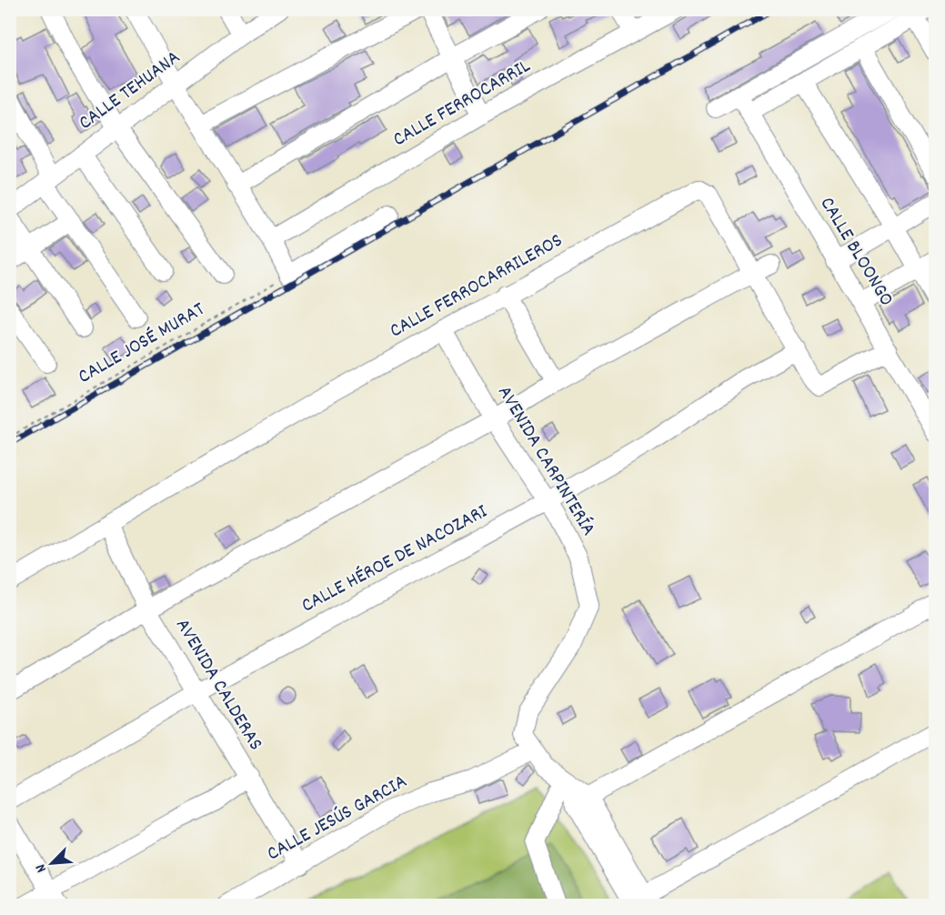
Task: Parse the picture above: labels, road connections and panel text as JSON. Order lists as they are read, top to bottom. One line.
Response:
{"streets":{"street":["CALLE TEHUANA","CALLE FERROCARRIL","CALLE BLOONGO","CALLE FERROCARRILEROS","AVENIDA CARPINTERÍA","CALLE HÉROE DE NACOZARI","AVENIDA CALDERAS","CALLE JESÚS GARCIA"],"path":["CALLE JOSÉ MURAT"]},"crossings":[["CALLE BLOONGO","CALLE FERROCARRILEROS"],["CALLE FERROCARRILEROS","AVENIDA CARPINTERÍA"],["CALLE FERROCARRILEROS","CALLE HÉROE DE NACOZARI"],["CALLE FERROCARRILEROS","AVENIDA CALDERAS"],["AVENIDA CARPINTERÍA","CALLE HÉROE DE NACOZARI"],["AVENIDA CARPINTERÍA","CALLE JESÚS GARCIA"],["CALLE HÉROE DE NACOZARI","AVENIDA CALDERAS"],["AVENIDA CALDERAS","CALLE JESÚS GARCIA"]],"north":"bottom left"}
